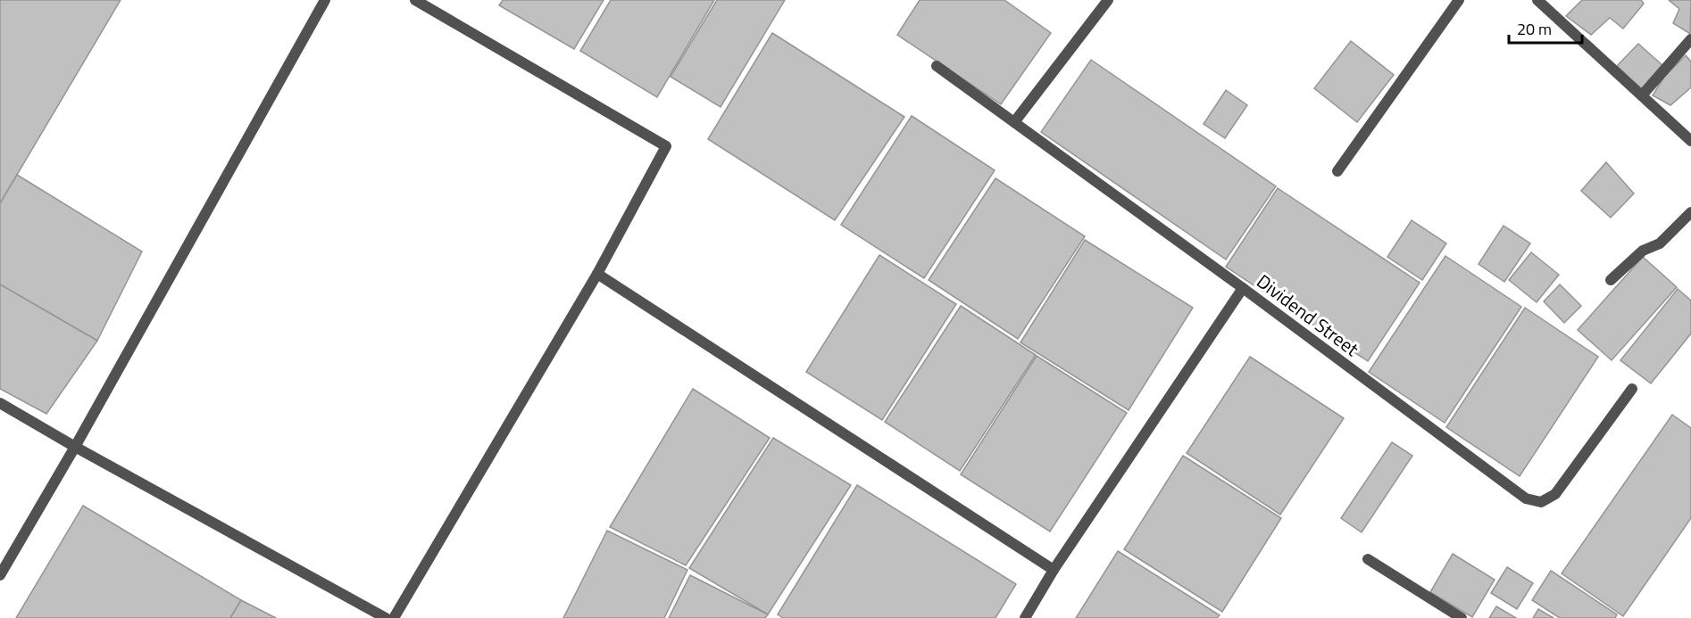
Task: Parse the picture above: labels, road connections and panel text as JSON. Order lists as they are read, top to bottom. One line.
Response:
{"streets":{"street":["Dividend Street"]},"scale_bar":"20 m"}
